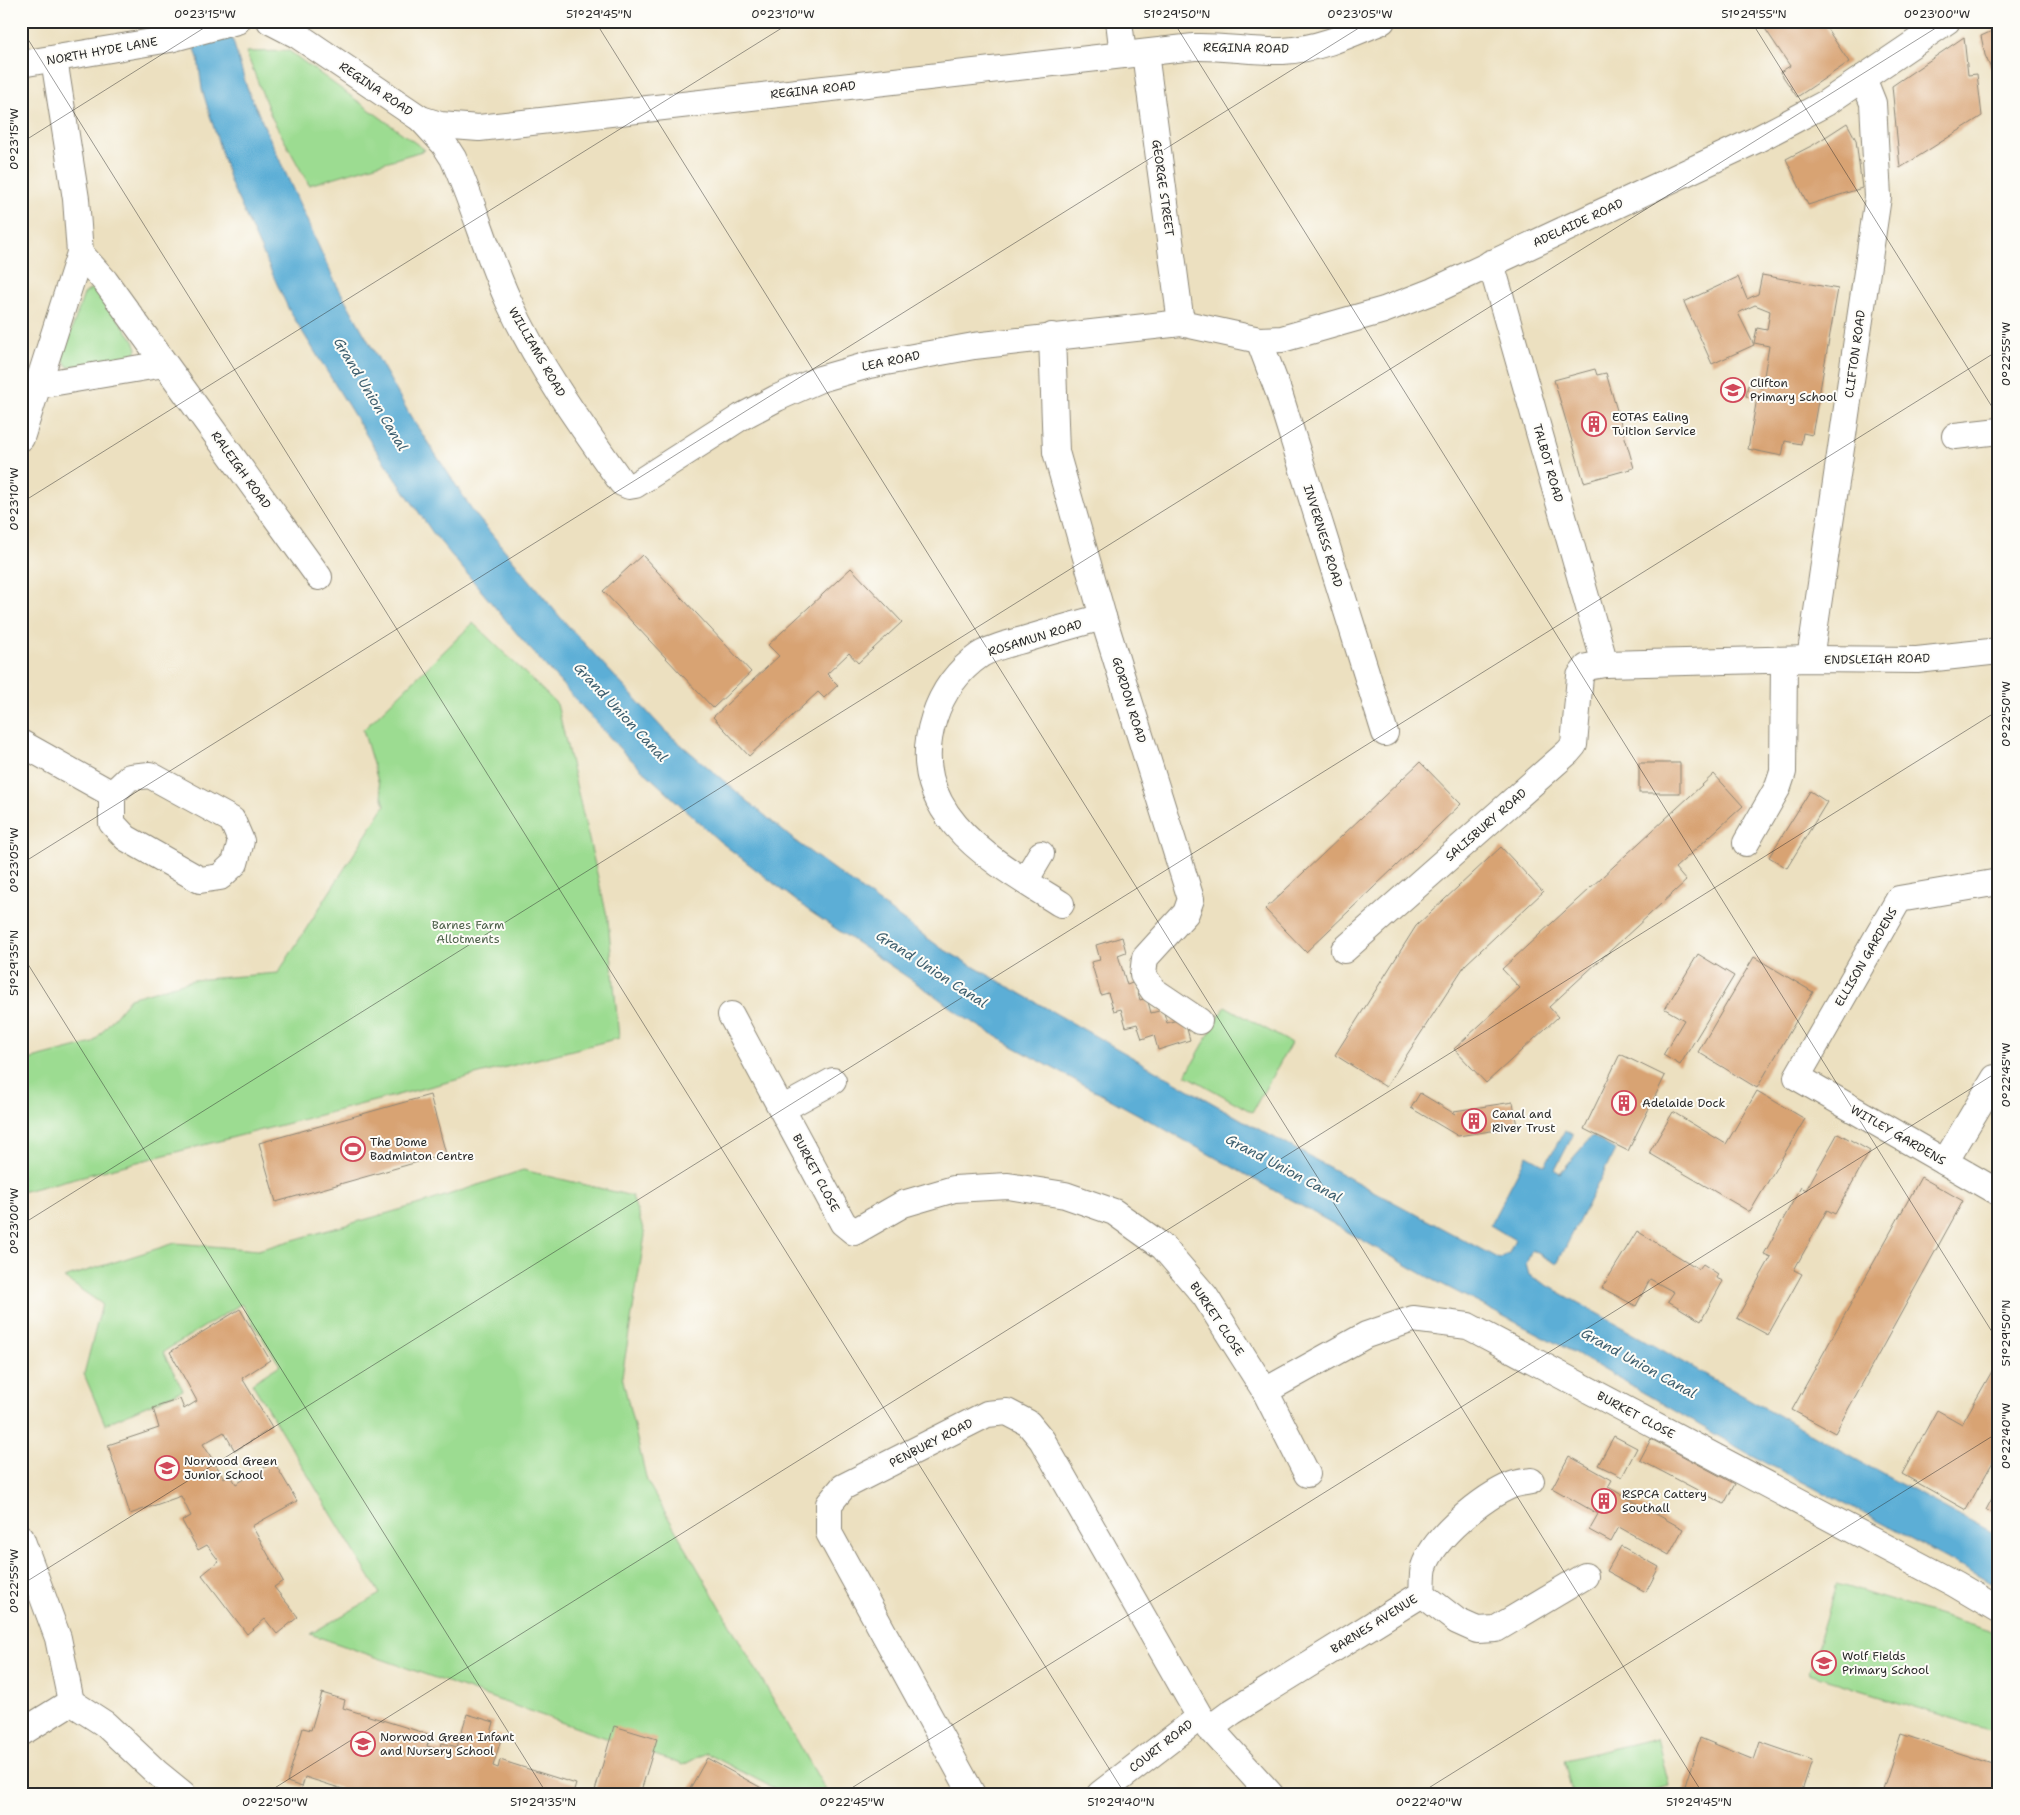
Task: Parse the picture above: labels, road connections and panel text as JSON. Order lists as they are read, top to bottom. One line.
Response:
{"streets":{"street":["REGINA ROAD","NORTH HYDE LANE","GEORGE STREET","ADELAIDE ROAD","WILLIAMS ROAD","CLIFTON ROAD","LEA ROAD","TALBOT ROAD","RALEIGH ROAD","INVERNESS ROAD","ROSAMUN ROAD","ENDSLEIGH ROAD","GORDON ROAD","SALISBURY ROAD","ELLISON GARDENS","WITLEY GARDENS","BURKET CLOSE","PENBURY ROAD","BARNES AVENUE","COURT ROAD"]},"crossings":[["REGINA ROAD","GEORGE STREET"],["REGINA ROAD","WILLIAMS ROAD"],["GEORGE STREET","ADELAIDE ROAD"],["GEORGE STREET","LEA ROAD"],["ADELAIDE ROAD","CLIFTON ROAD"],["ADELAIDE ROAD","LEA ROAD"],["ADELAIDE ROAD","TALBOT ROAD"],["ADELAIDE ROAD","INVERNESS ROAD"],["WILLIAMS ROAD","LEA ROAD"],["CLIFTON ROAD","ENDSLEIGH ROAD"],["LEA ROAD","GORDON ROAD"],["TALBOT ROAD","ENDSLEIGH ROAD"],["ROSAMUN ROAD","GORDON ROAD"],["ENDSLEIGH ROAD","SALISBURY ROAD"],["ELLISON GARDENS","WITLEY GARDENS"],["PENBURY ROAD","BARNES AVENUE"],["PENBURY ROAD","COURT ROAD"],["BARNES AVENUE","COURT ROAD"]],"water":["Grand Union Canal"],"parks":["Barnes Farm Allotments"],"places":{"school or university":["Clifton Primary School","Norwood Green Junior School","Wolf Fields Primary School","Norwood Green Infant and Nursery School"],"building":["EOTAS Ealing Tuition Service","Adelaide Dock","Canal and River Trust","RSPCA Cattery Southall"],"sports":["The Dome Badminton Centre"]},"coordinates":["0°23'15\"W","51°29'45\"N","0°23'10\"W","51°29'50\"N","0°23'05\"W","51°29'55\"N","0°23'00\"W","0°22'55\"W","0°22'50\"W","51°29'35\"N","0°22'45\"W","0°22'40\"W","51°29'40\"N"]}
